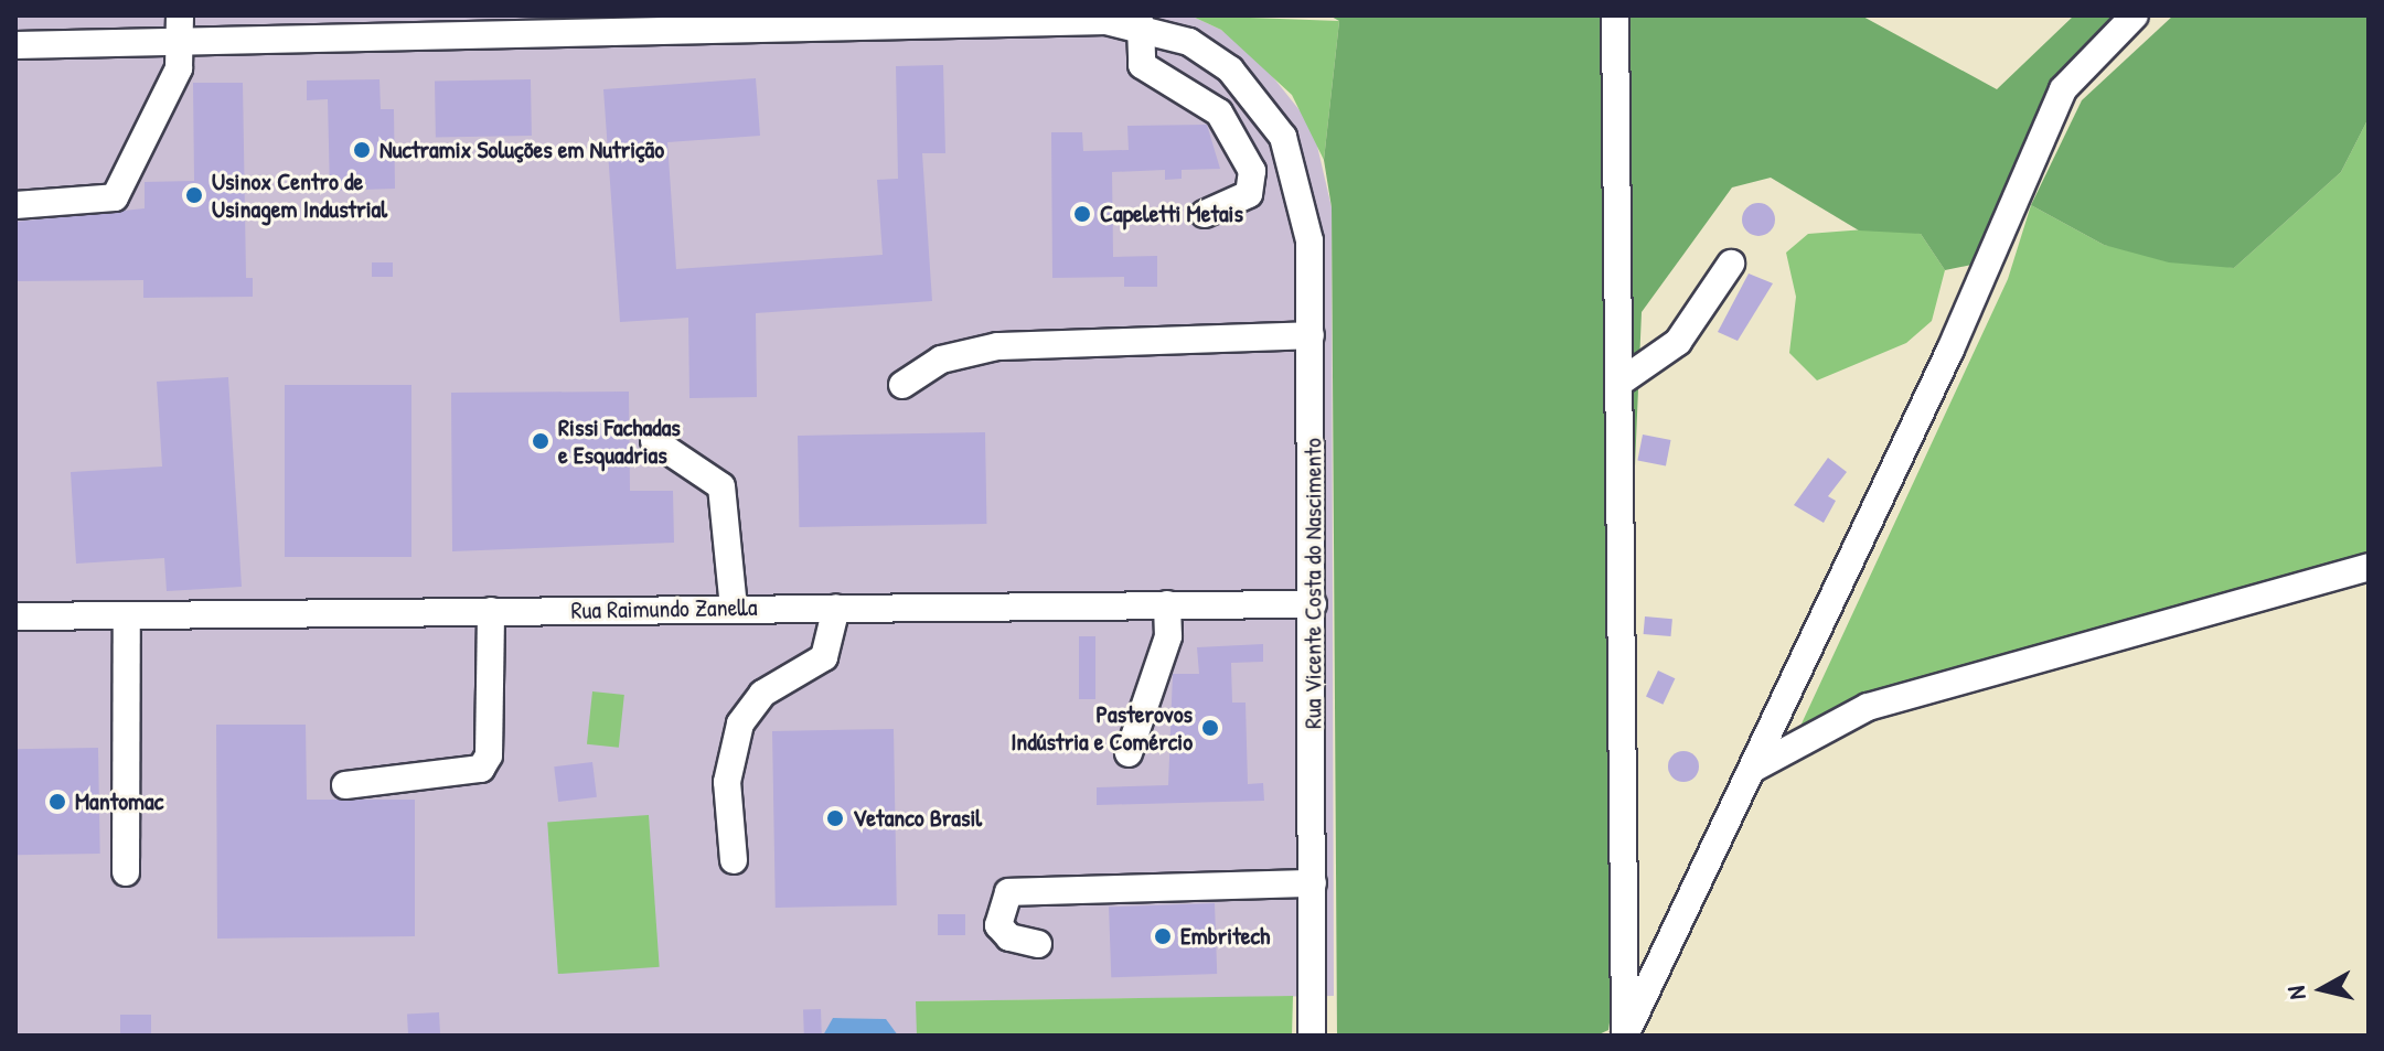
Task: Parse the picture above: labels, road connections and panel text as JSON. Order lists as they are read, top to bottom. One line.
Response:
{"streets":{"street":["Rua Vicente Costa do Nascimento","Rua Raimundo Zanella"]},"crossings":[["Rua Vicente Costa do Nascimento","Rua Raimundo Zanella"]],"places":["Nuctramix Soluções em Nutrição","Usinox Centro de Usinagem Industrial","Capeletti Metais","Rissi Fachadas e Esquadrias","Pasterovos Indústria e Comércio","Mantomac","Vetanco Brasil","Embritech"],"north":"left"}
